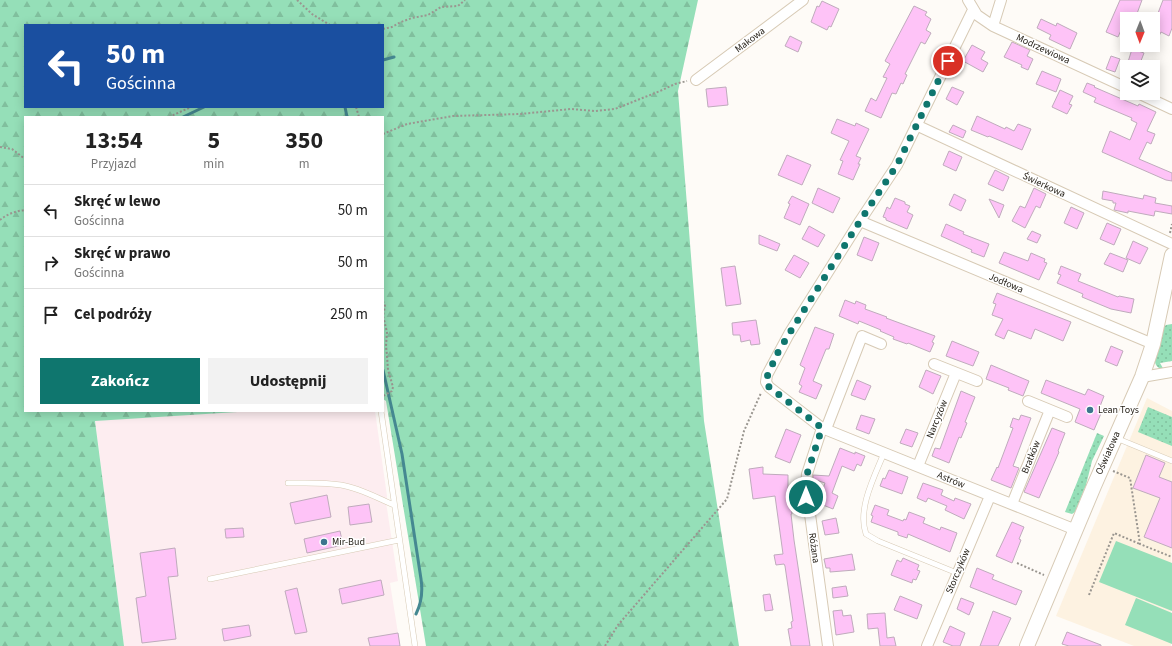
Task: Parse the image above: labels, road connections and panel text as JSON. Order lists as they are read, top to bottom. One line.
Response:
{"streets":{"street":["Makowa","Modrzewiowa","Świerkowa","Jodłowa","Narcyzów","Oświatowa","Bratków","Astrów","Różana","Storczyków"]},"crossings":[["Jodłowa","Oświatowa"],["Narcyzów","Astrów"],["Oświatowa","Astrów"],["Bratków","Astrów"],["Astrów","Różana"],["Astrów","Storczyków"]],"places":["Lean Toys","Mir-Bud"],"north":"bottom","page":{"turn":["50 m","Gościnna"],"eta":["13:54","Przyjazd","5","min","350","m"],"list":[{"name":"Skręć w lewo","note":"Gościnna","value":"50 m"},{"name":"Skręć w prawo","note":"Gościnna","value":"50 m"},{"name":"Cel podróży","value":"250 m"}],"buttons":["Zakończ","Udostępnij"]}}
